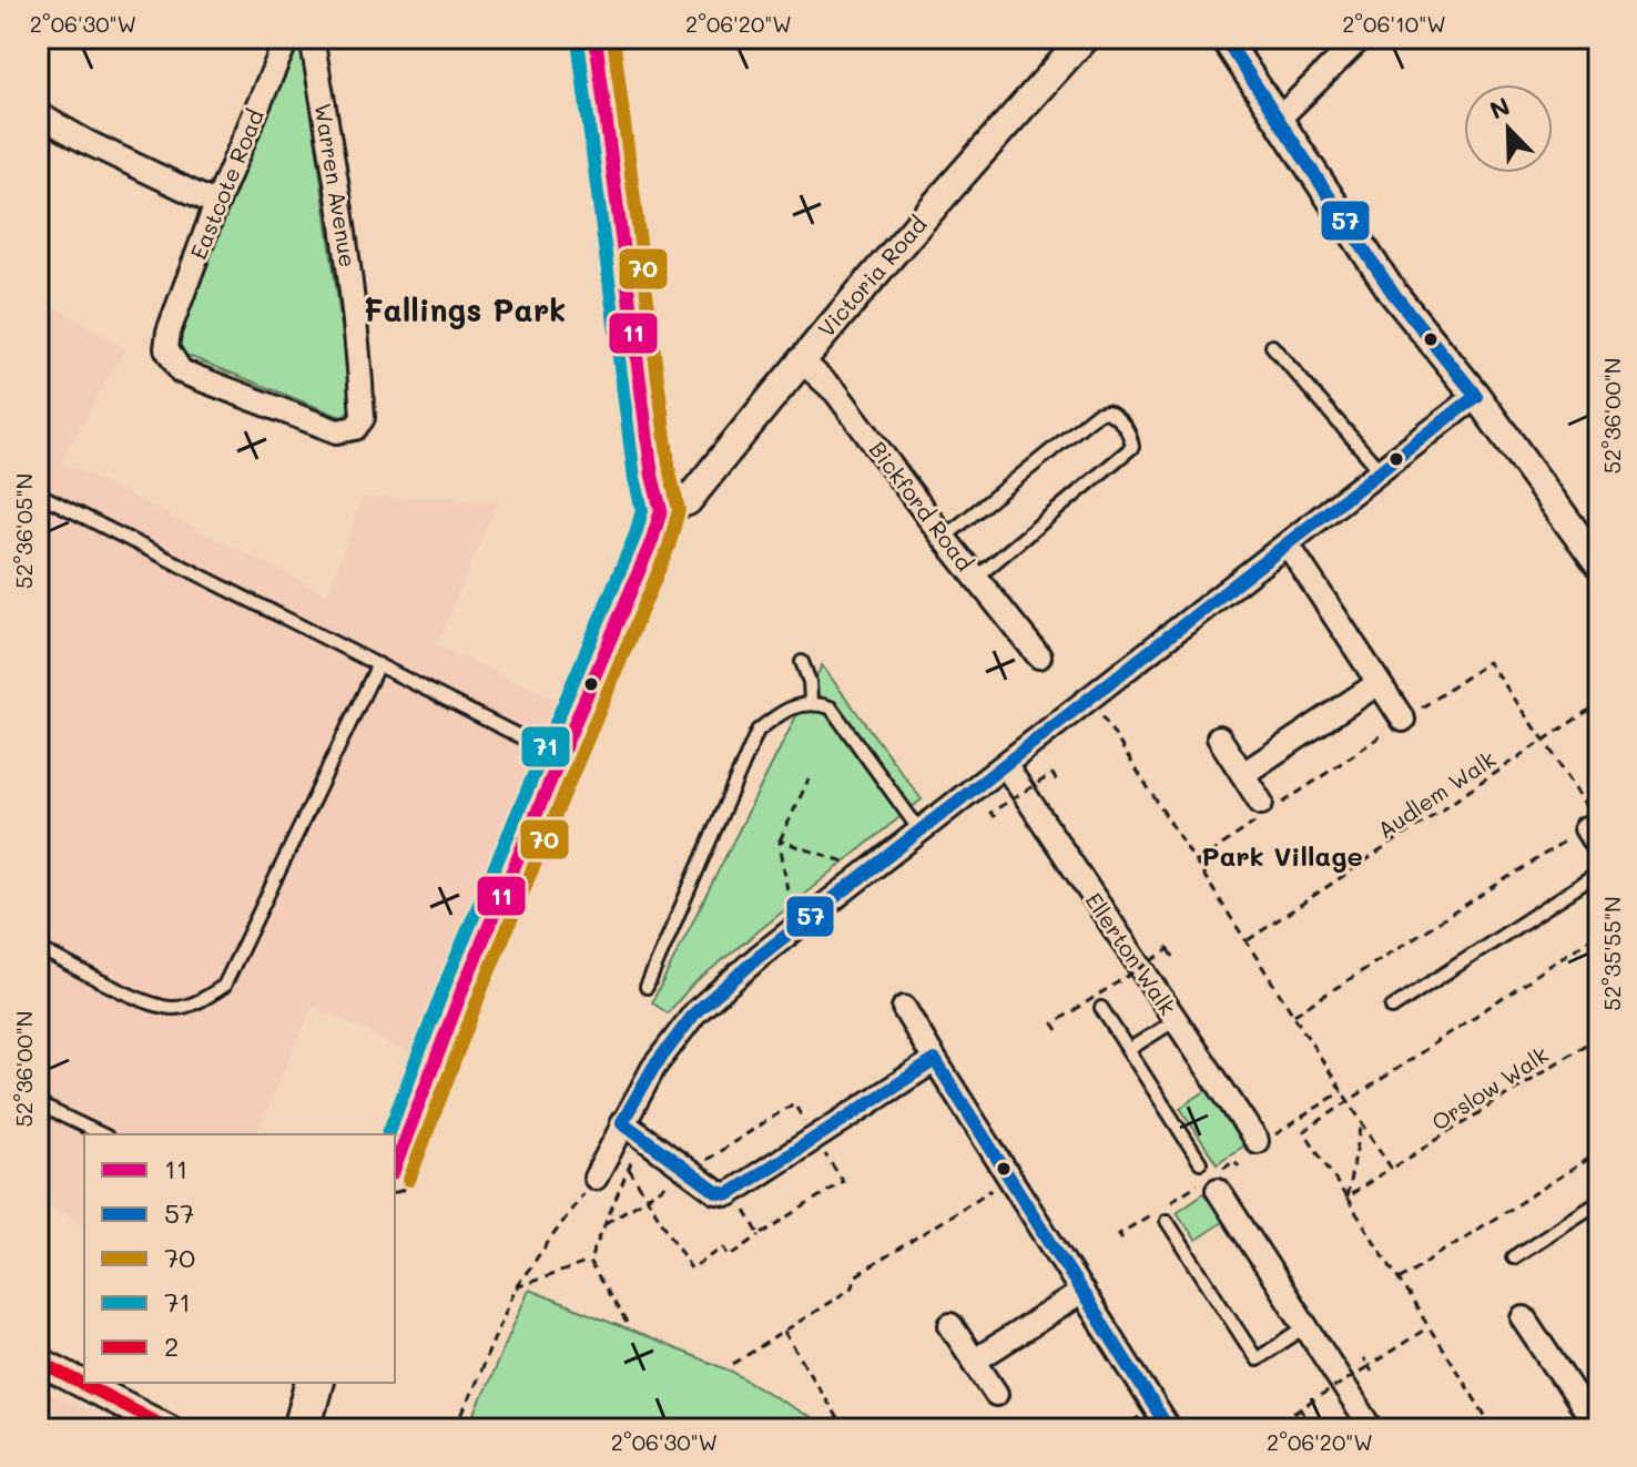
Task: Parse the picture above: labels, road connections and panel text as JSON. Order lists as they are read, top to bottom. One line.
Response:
{"streets":{"street":["Eastcote Road","Warren Avenue","Victoria Road","Bickford Road","Ellerton Walk"],"path":["Audlem Walk","Orslow Walk"]},"crossings":[["Eastcote Road","Warren Avenue"],["Victoria Road","Bickford Road"]],"districts":["Fallings Park","Park Village"],"lines":["transit line 11","transit line 57","transit line 70","transit line 71","transit line 2"],"legend":["11","57","70","71","2"],"north":"top left","coordinates":["2°06'30\"W","2°06'20\"W","2°06'10\"W","52°36'00\"N","52°36'05\"N","52°35'55\"N"]}
